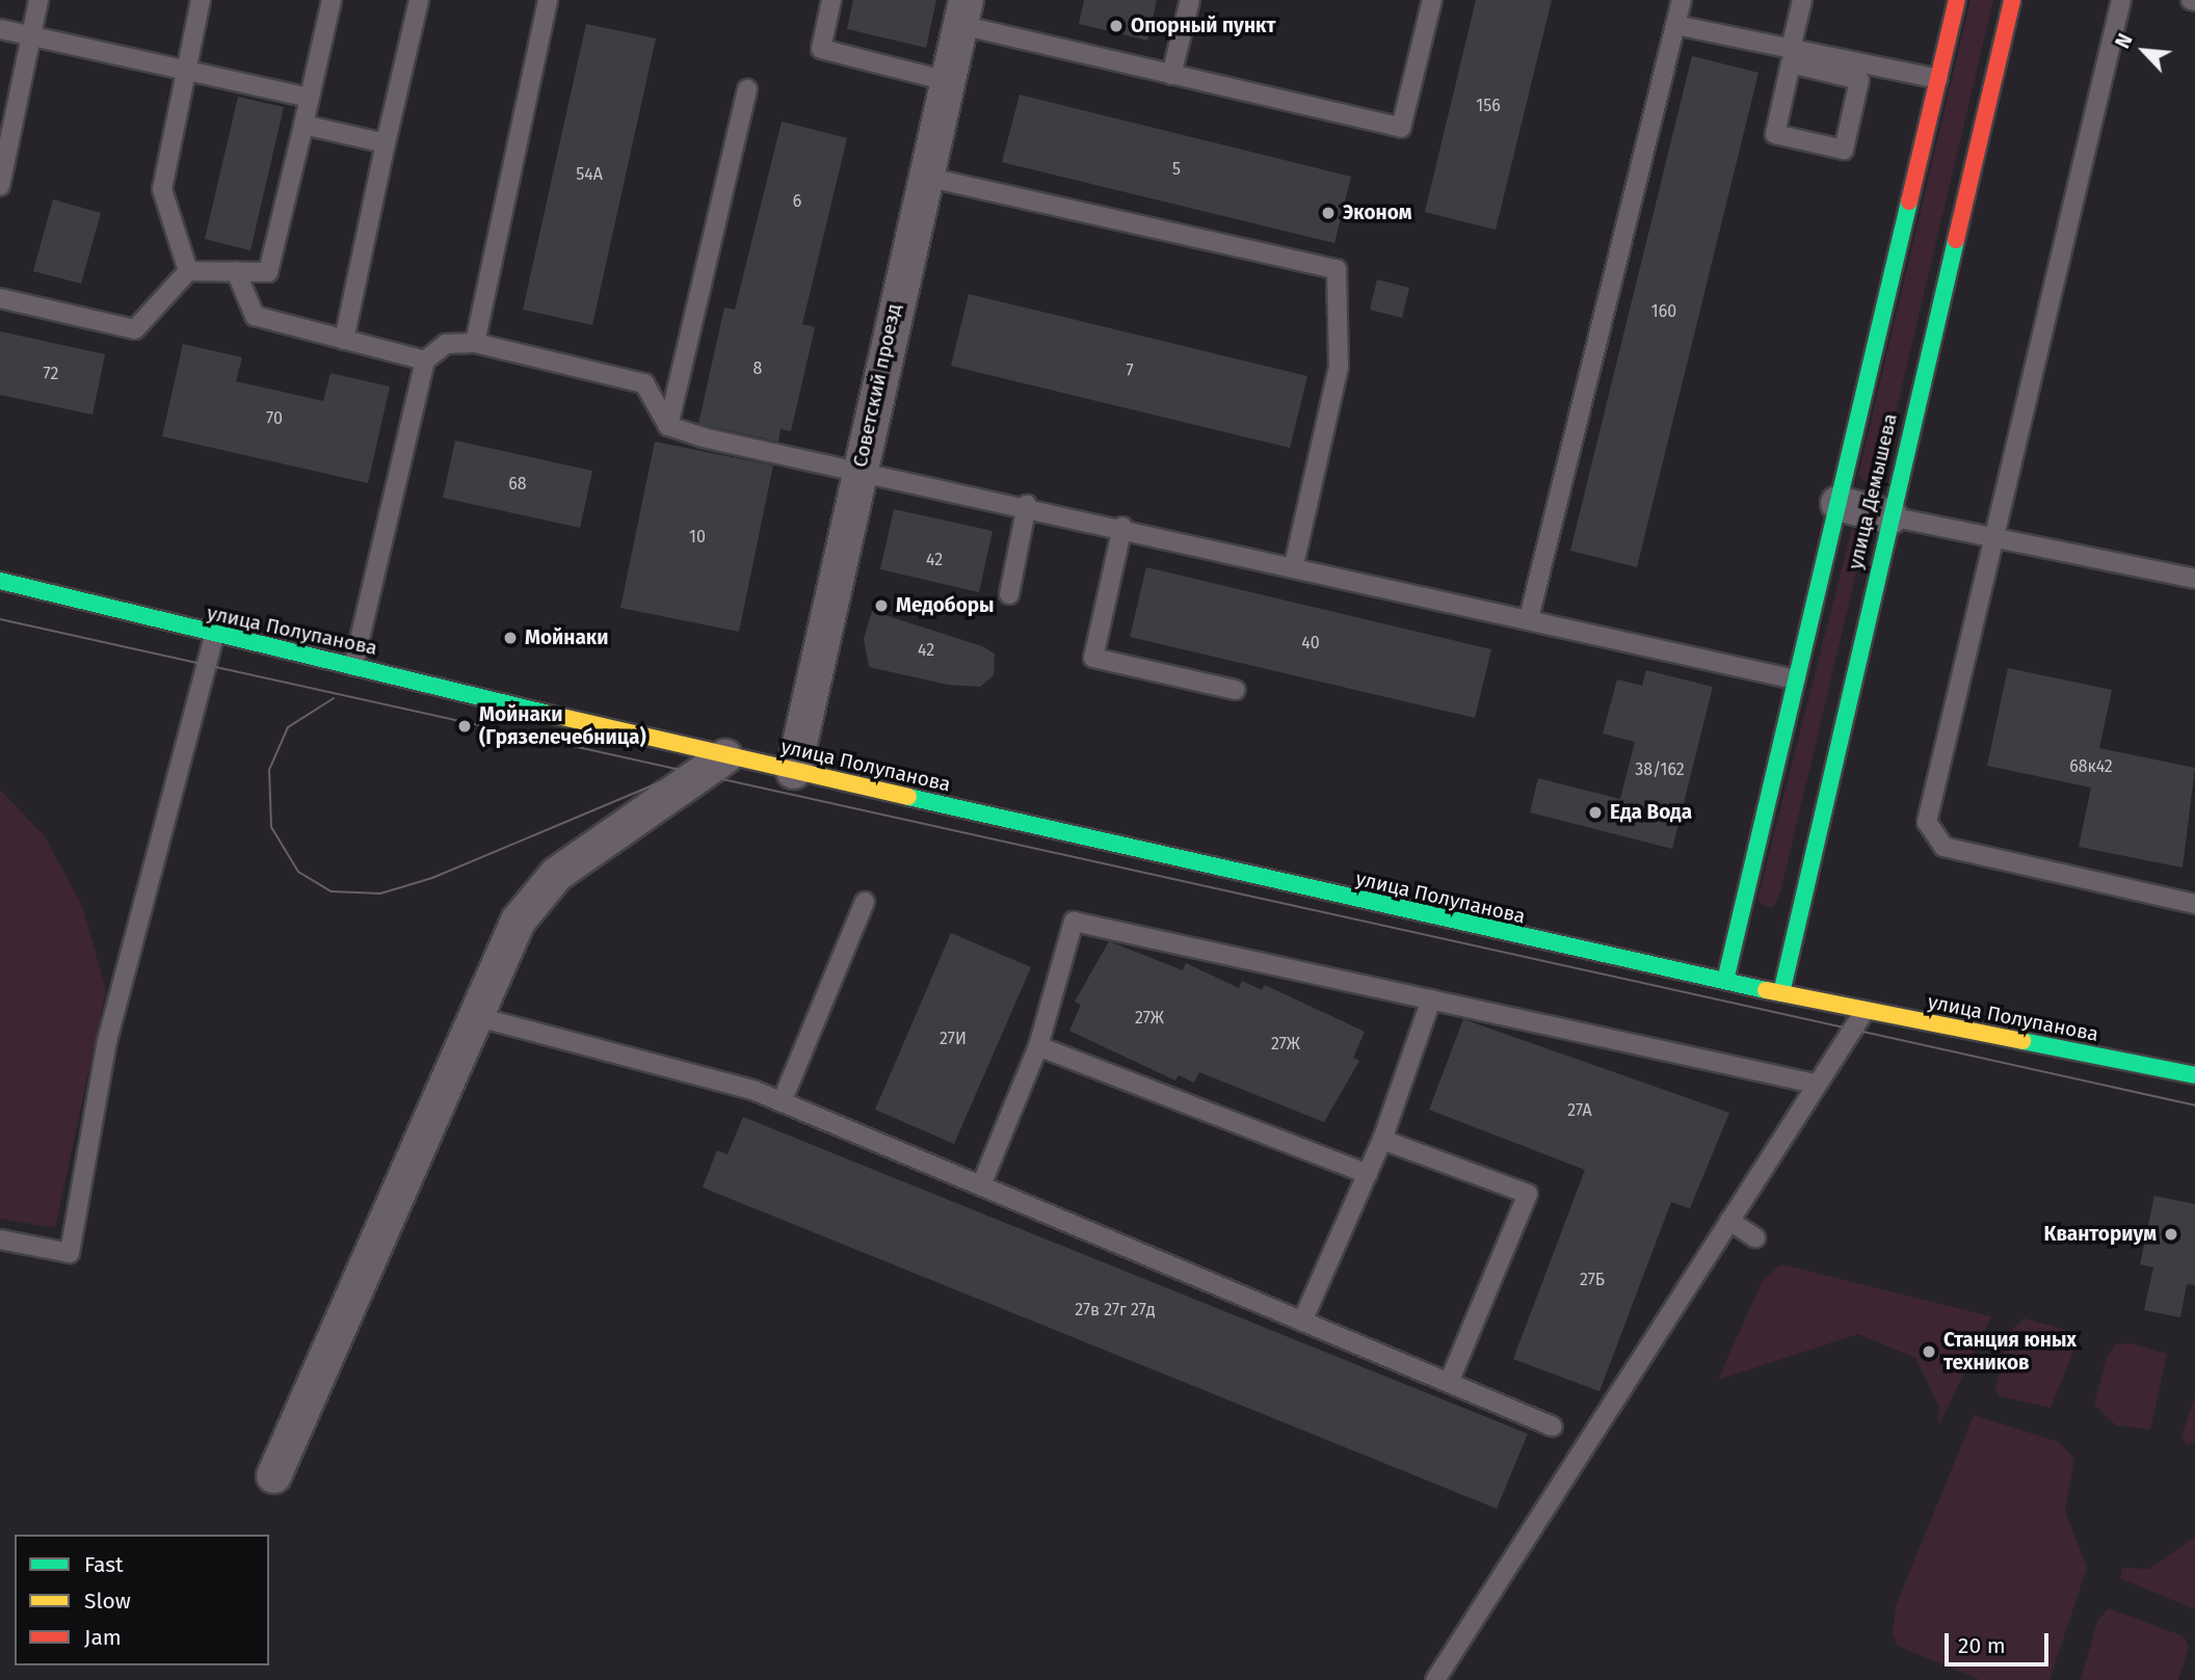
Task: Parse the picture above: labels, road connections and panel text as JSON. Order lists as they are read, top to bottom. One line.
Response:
{"streets":{"street":["Советский проезд","улица Демышева","улица Полупанова"]},"crossings":[["Советский проезд","улица Полупанова"],["улица Демышева","улица Полупанова"]],"places":["Опорный пункт","Эконом","Медоборы","Мойнаки","Мойнаки (Грязелечебница)","Еда Вода","Кванториум","Станция юных техников"],"house_numbers":["156","5","54А","6","160","8","7","72","70","68","10","42","40","42","68к42","38/162","27Ж","27И","27Ж","27А","27Б","27в 27г 27д"],"legend":["Fast","Slow","Jam"],"scale_bar":"20 m","north":"top left"}
